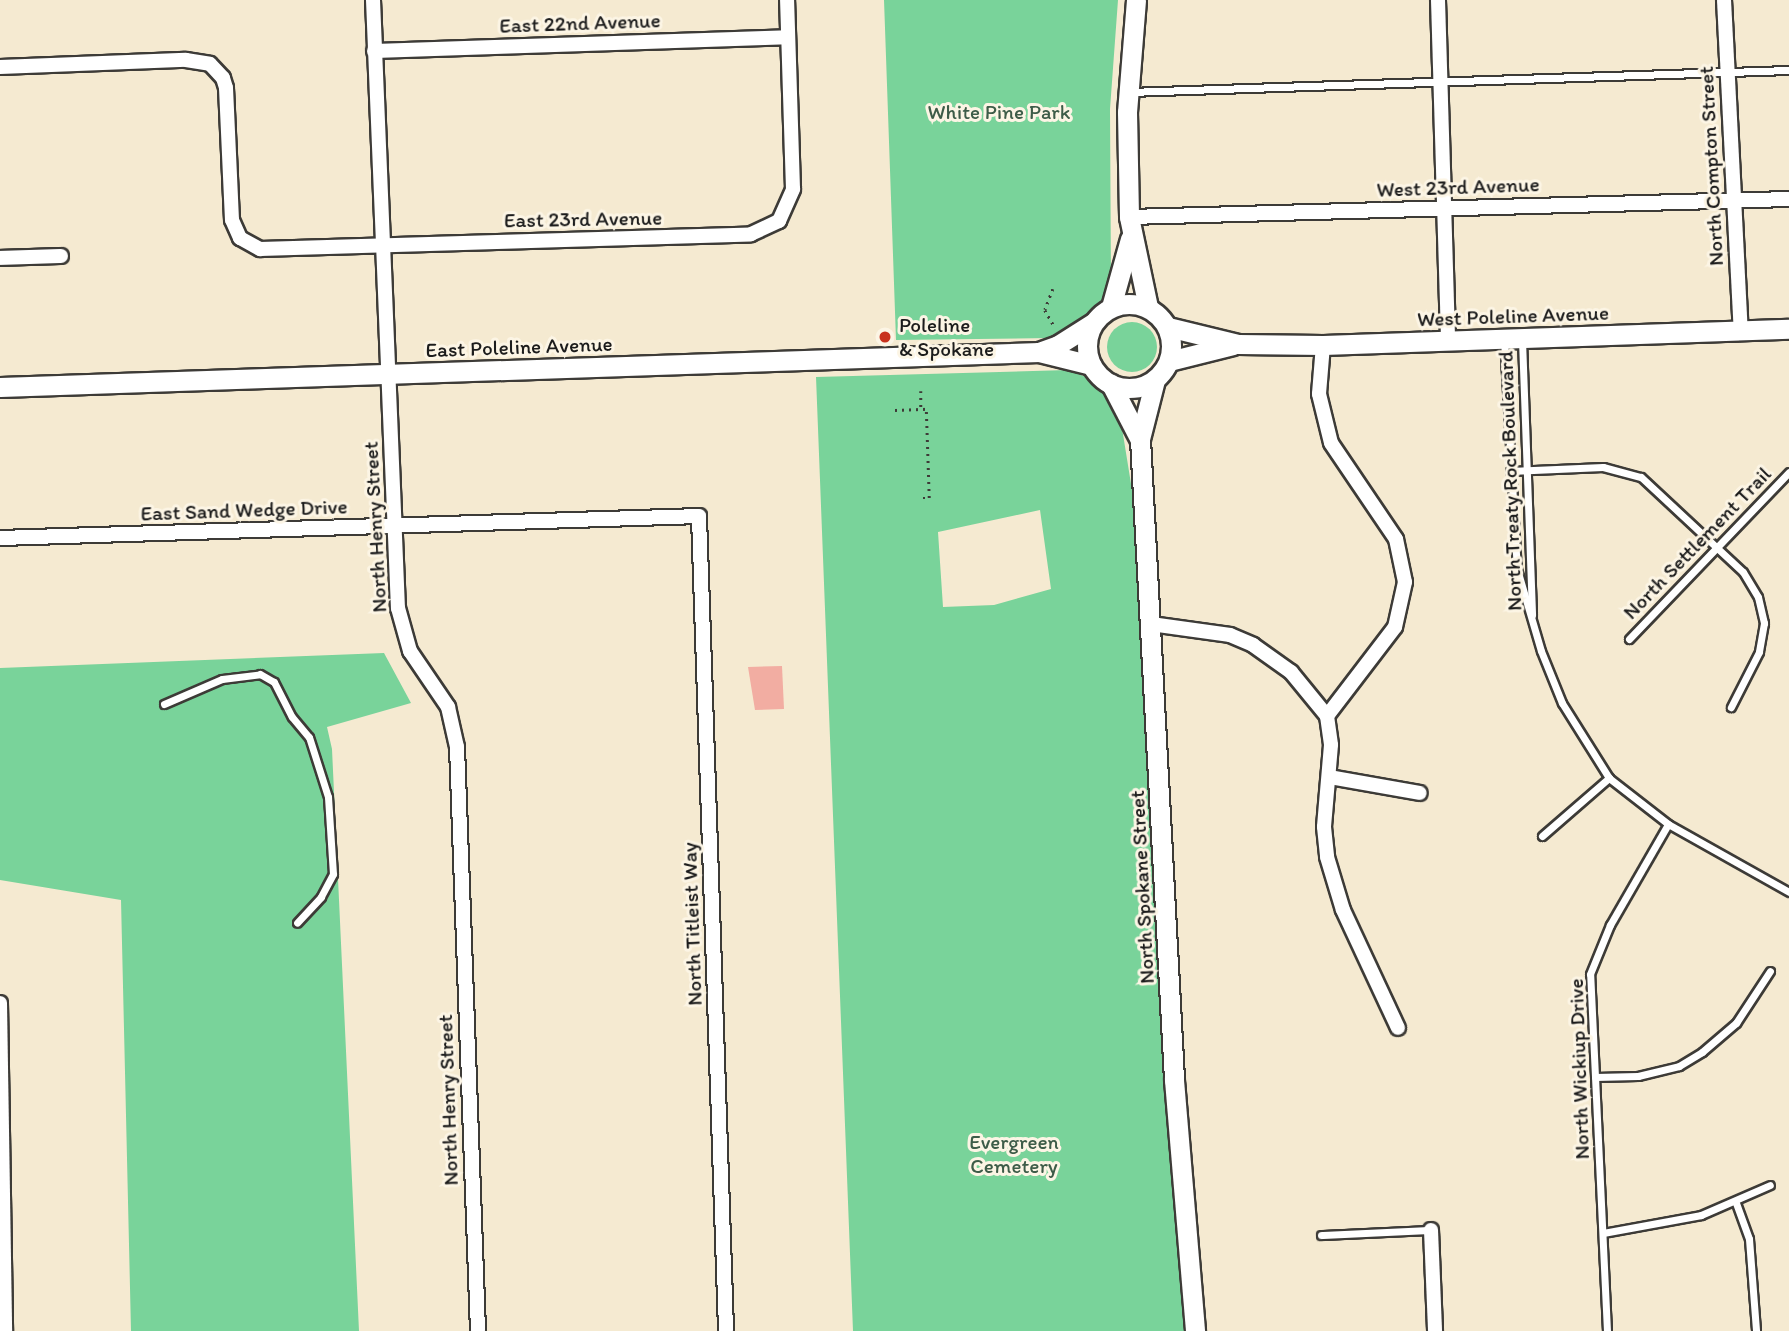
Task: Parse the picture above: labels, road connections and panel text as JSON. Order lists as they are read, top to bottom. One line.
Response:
{"streets":{"main road":["West Poleline Avenue","East Poleline Avenue","North Spokane Street"],"street":["East 22nd Avenue","North Compton Street","West 23rd Avenue","East 23rd Avenue","East Sand Wedge Drive","North Henry Street","North Titleist Way"],"lane":["North Treaty Rock Boulevard","North Settlement Trail","North Wickiup Drive"]},"crossings":[["East 22nd Avenue","East 23rd Avenue"],["East 22nd Avenue","North Henry Street"],["North Compton Street","West 23rd Avenue"],["North Compton Street","West Poleline Avenue"],["East 23rd Avenue","North Henry Street"],["West Poleline Avenue","East Poleline Avenue"],["West Poleline Avenue","North Treaty Rock Boulevard"],["West Poleline Avenue","North Spokane Street"],["East Poleline Avenue","North Henry Street"],["East Poleline Avenue","North Spokane Street"],["North Treaty Rock Boulevard","North Wickiup Drive"],["East Sand Wedge Drive","North Henry Street"],["East Sand Wedge Drive","North Titleist Way"]],"parks":["White Pine Park","Evergreen Cemetery"],"places":["Poleline & Spokane"]}
